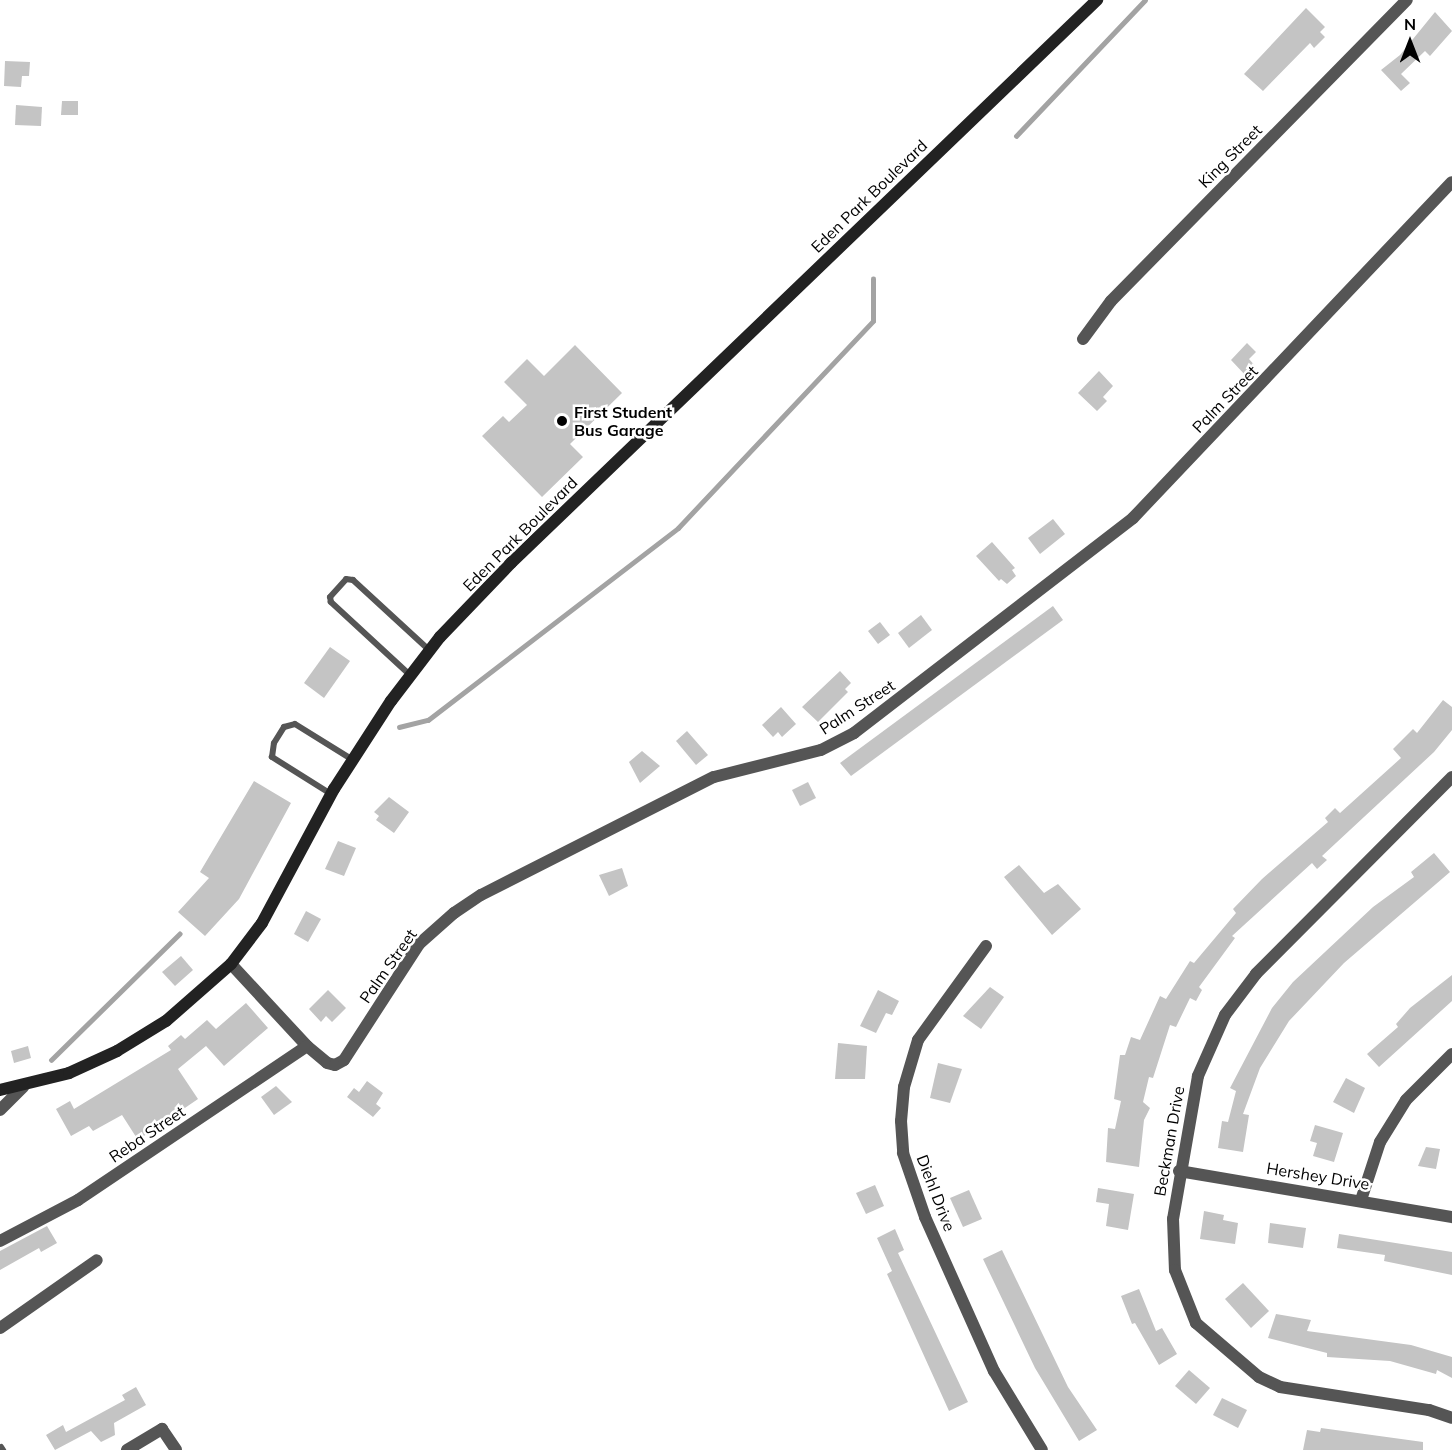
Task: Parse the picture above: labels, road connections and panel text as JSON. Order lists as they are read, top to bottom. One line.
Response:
{"streets":{"main road":["Eden Park Boulevard"],"street":["King Street","Palm Street","Reba Street","Beckman Drive","Hershey Drive","Diehl Drive"]},"crossings":[["Eden Park Boulevard","Palm Street"],["Palm Street","Reba Street"],["Beckman Drive","Hershey Drive"]],"places":["First Student Bus Garage"],"north":"top"}
